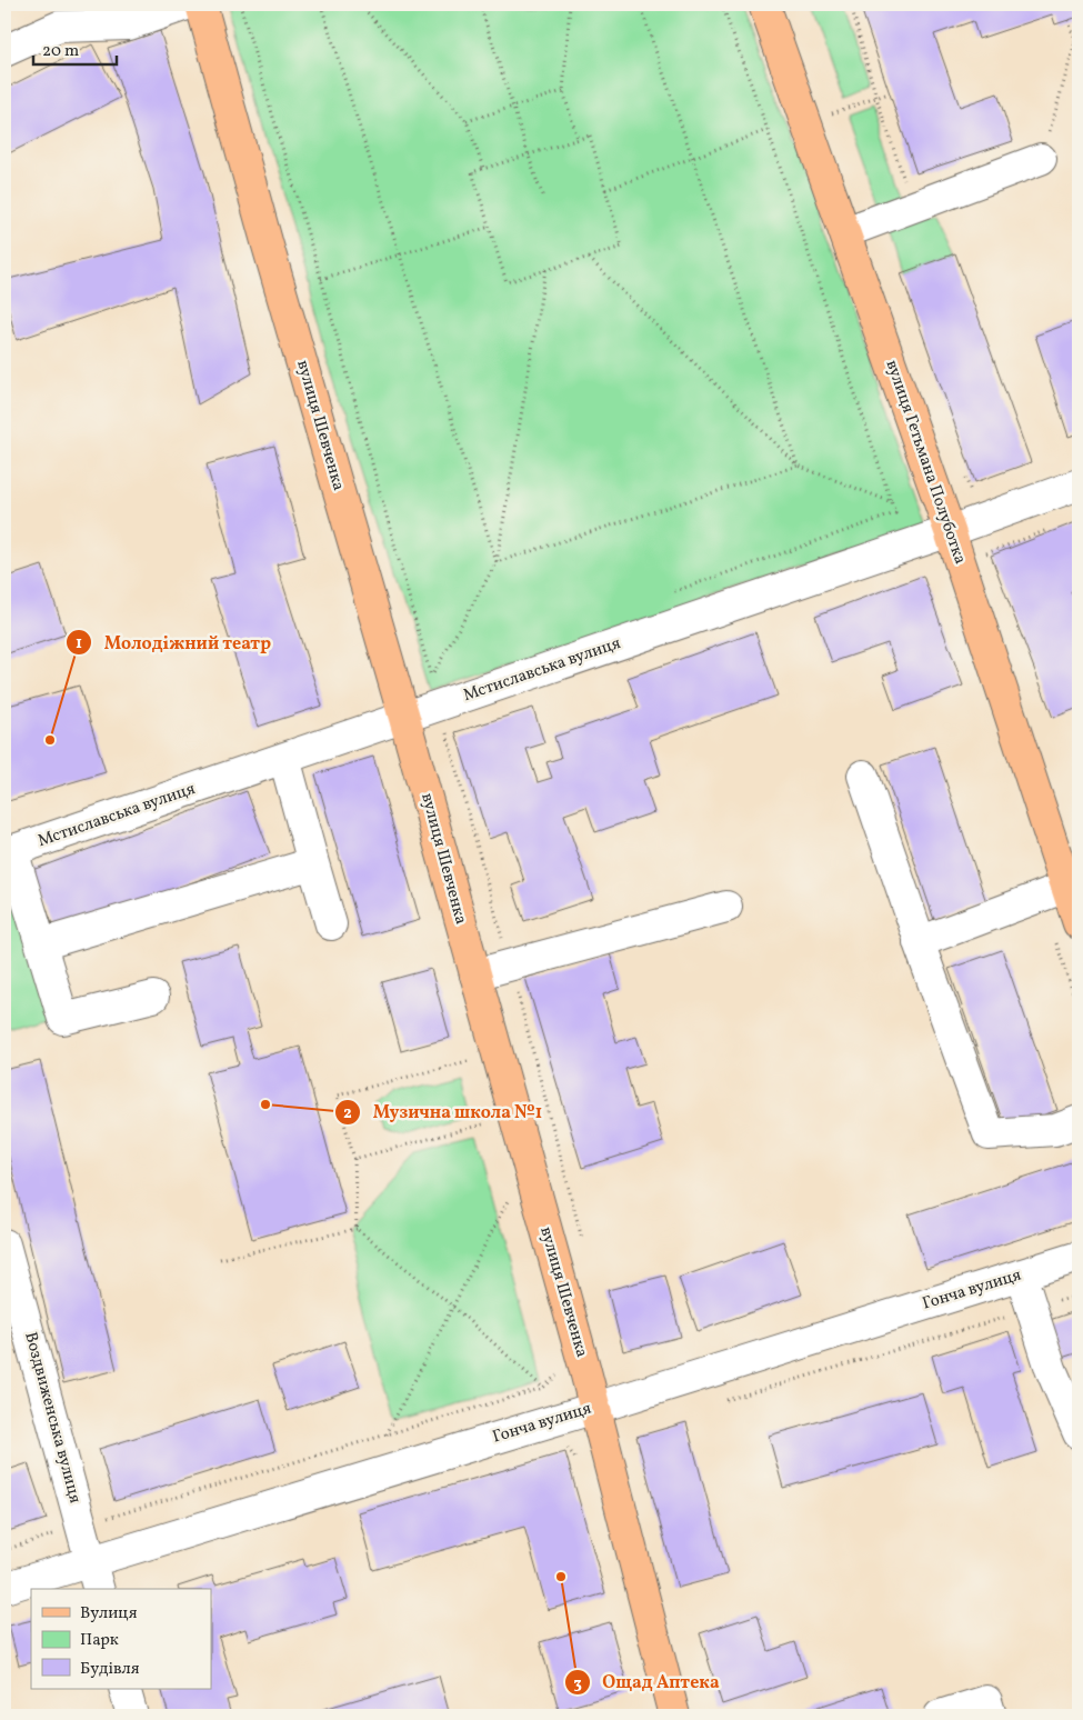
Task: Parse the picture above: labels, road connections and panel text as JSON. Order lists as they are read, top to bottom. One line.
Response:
{"streets":{"main road":["вулиця Шевченка","вулиця Гетьмана Полуботка"],"street":["Мстиславська вулиця","Гонча вулиця","Воздвиженська вулиця"]},"crossings":[["вулиця Шевченка","Мстиславська вулиця"],["вулиця Шевченка","Гонча вулиця"],["вулиця Гетьмана Полуботка","Мстиславська вулиця"],["Гонча вулиця","Воздвиженська вулиця"]],"places":["Молодіжний театр","Музична школа №1","Ощад Аптека"],"legend":["Вулиця","Парк","Будівля"],"scale_bar":"20 m"}
